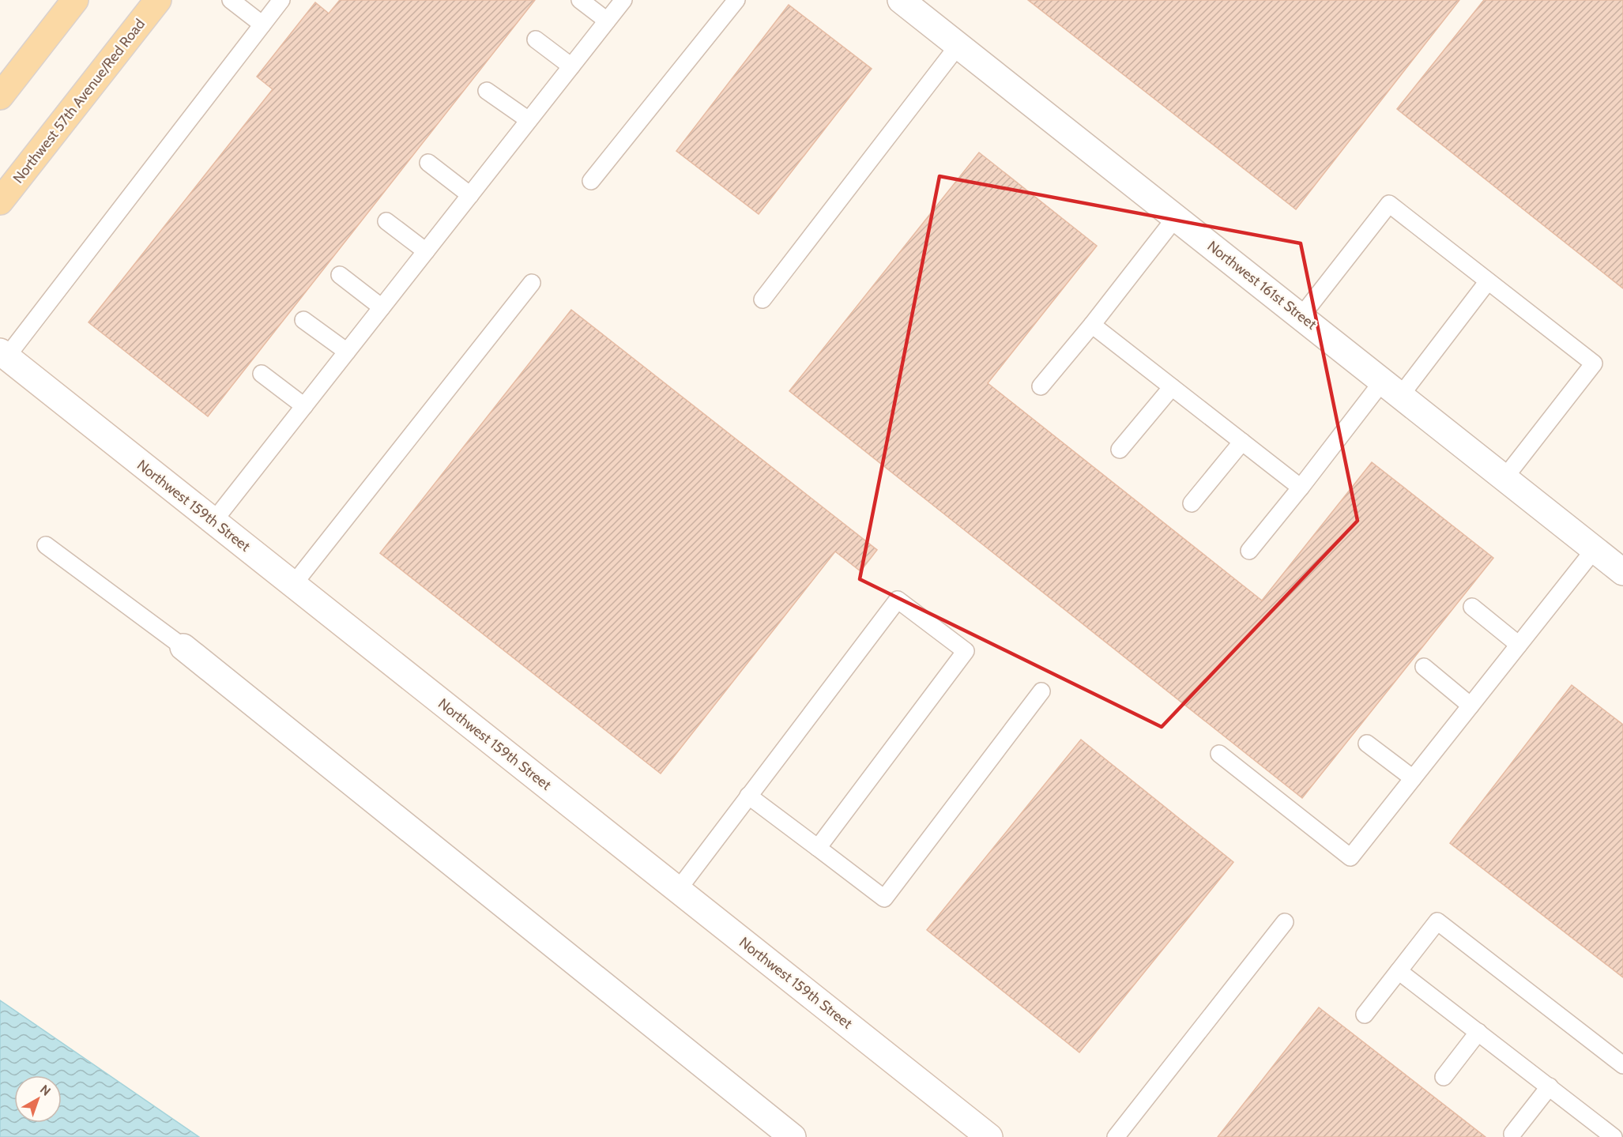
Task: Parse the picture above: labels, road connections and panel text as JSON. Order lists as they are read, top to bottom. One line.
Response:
{"streets":{"main road":["Northwest 57th Avenue/Red Road"],"street":["Northwest 161st Street","Northwest 159th Street"]},"north":"top right"}
